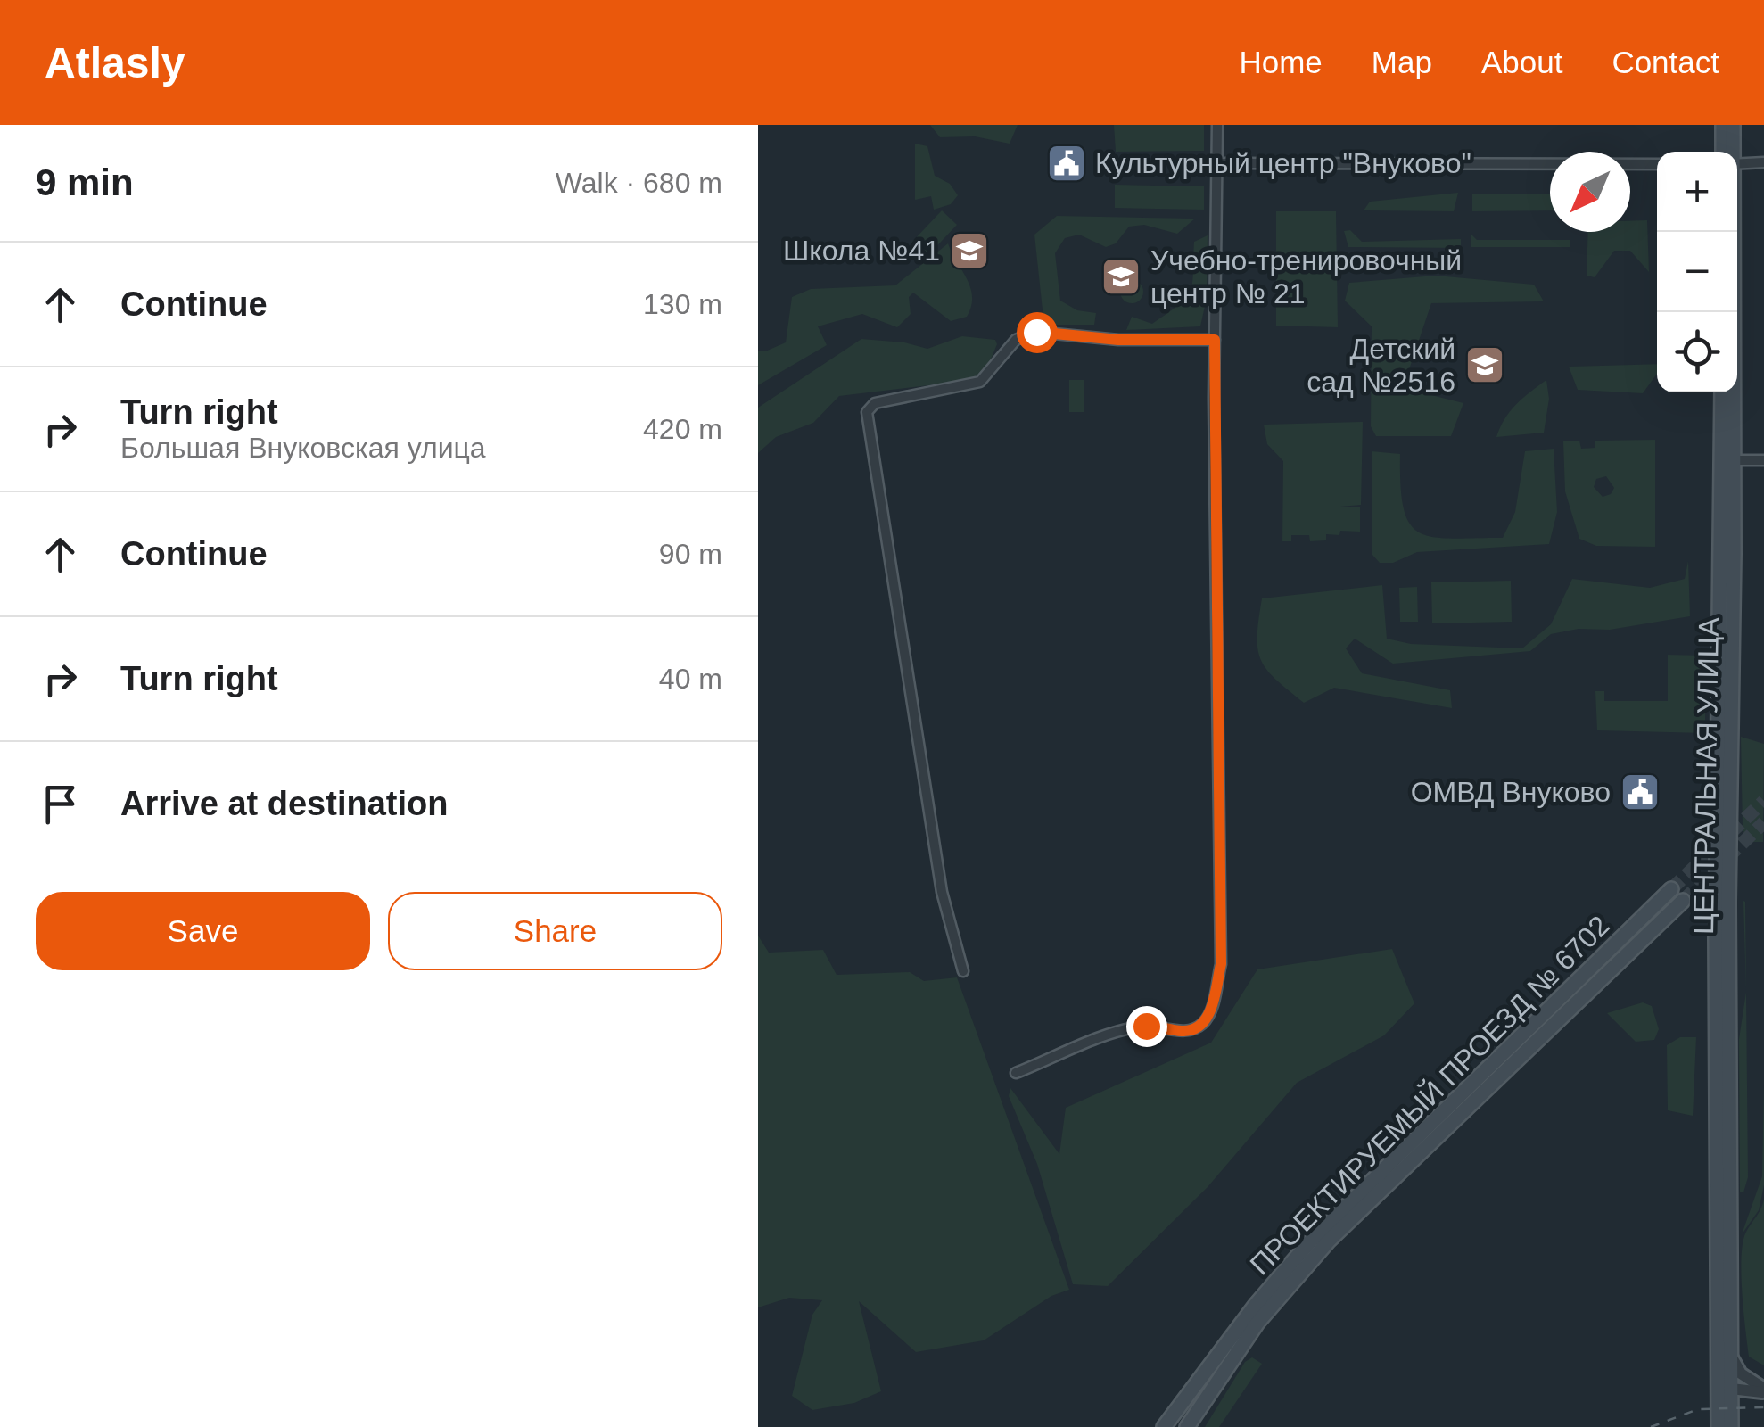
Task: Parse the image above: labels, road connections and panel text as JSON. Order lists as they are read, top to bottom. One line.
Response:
{"streets":{"main road":["ЦЕНТРАЛЬНАЯ УЛИЦА","ПРОЕКТИРУЕМЫЙ ПРОЕЗД № 6702"]},"places":{"public building":["Культурный центр \"Внуково\"","ОМВД Внуково"],"school or university":["Школа №41","Учебно-тренировочный центр № 21","Детский сад №2516"]},"north":"bottom left","page":{"header":"Atlasly","nav":["Home","Map","About","Contact"],"heading":["9 min","Walk · 680 m"],"map_buttons":["+","−"],"list":[["Continue","130 m"],["Turn right","Большая Внуковская улица","420 m"],["Continue","90 m"],["Turn right","40 m"],"Arrive at destination"],"buttons":["Save","Share"]}}
